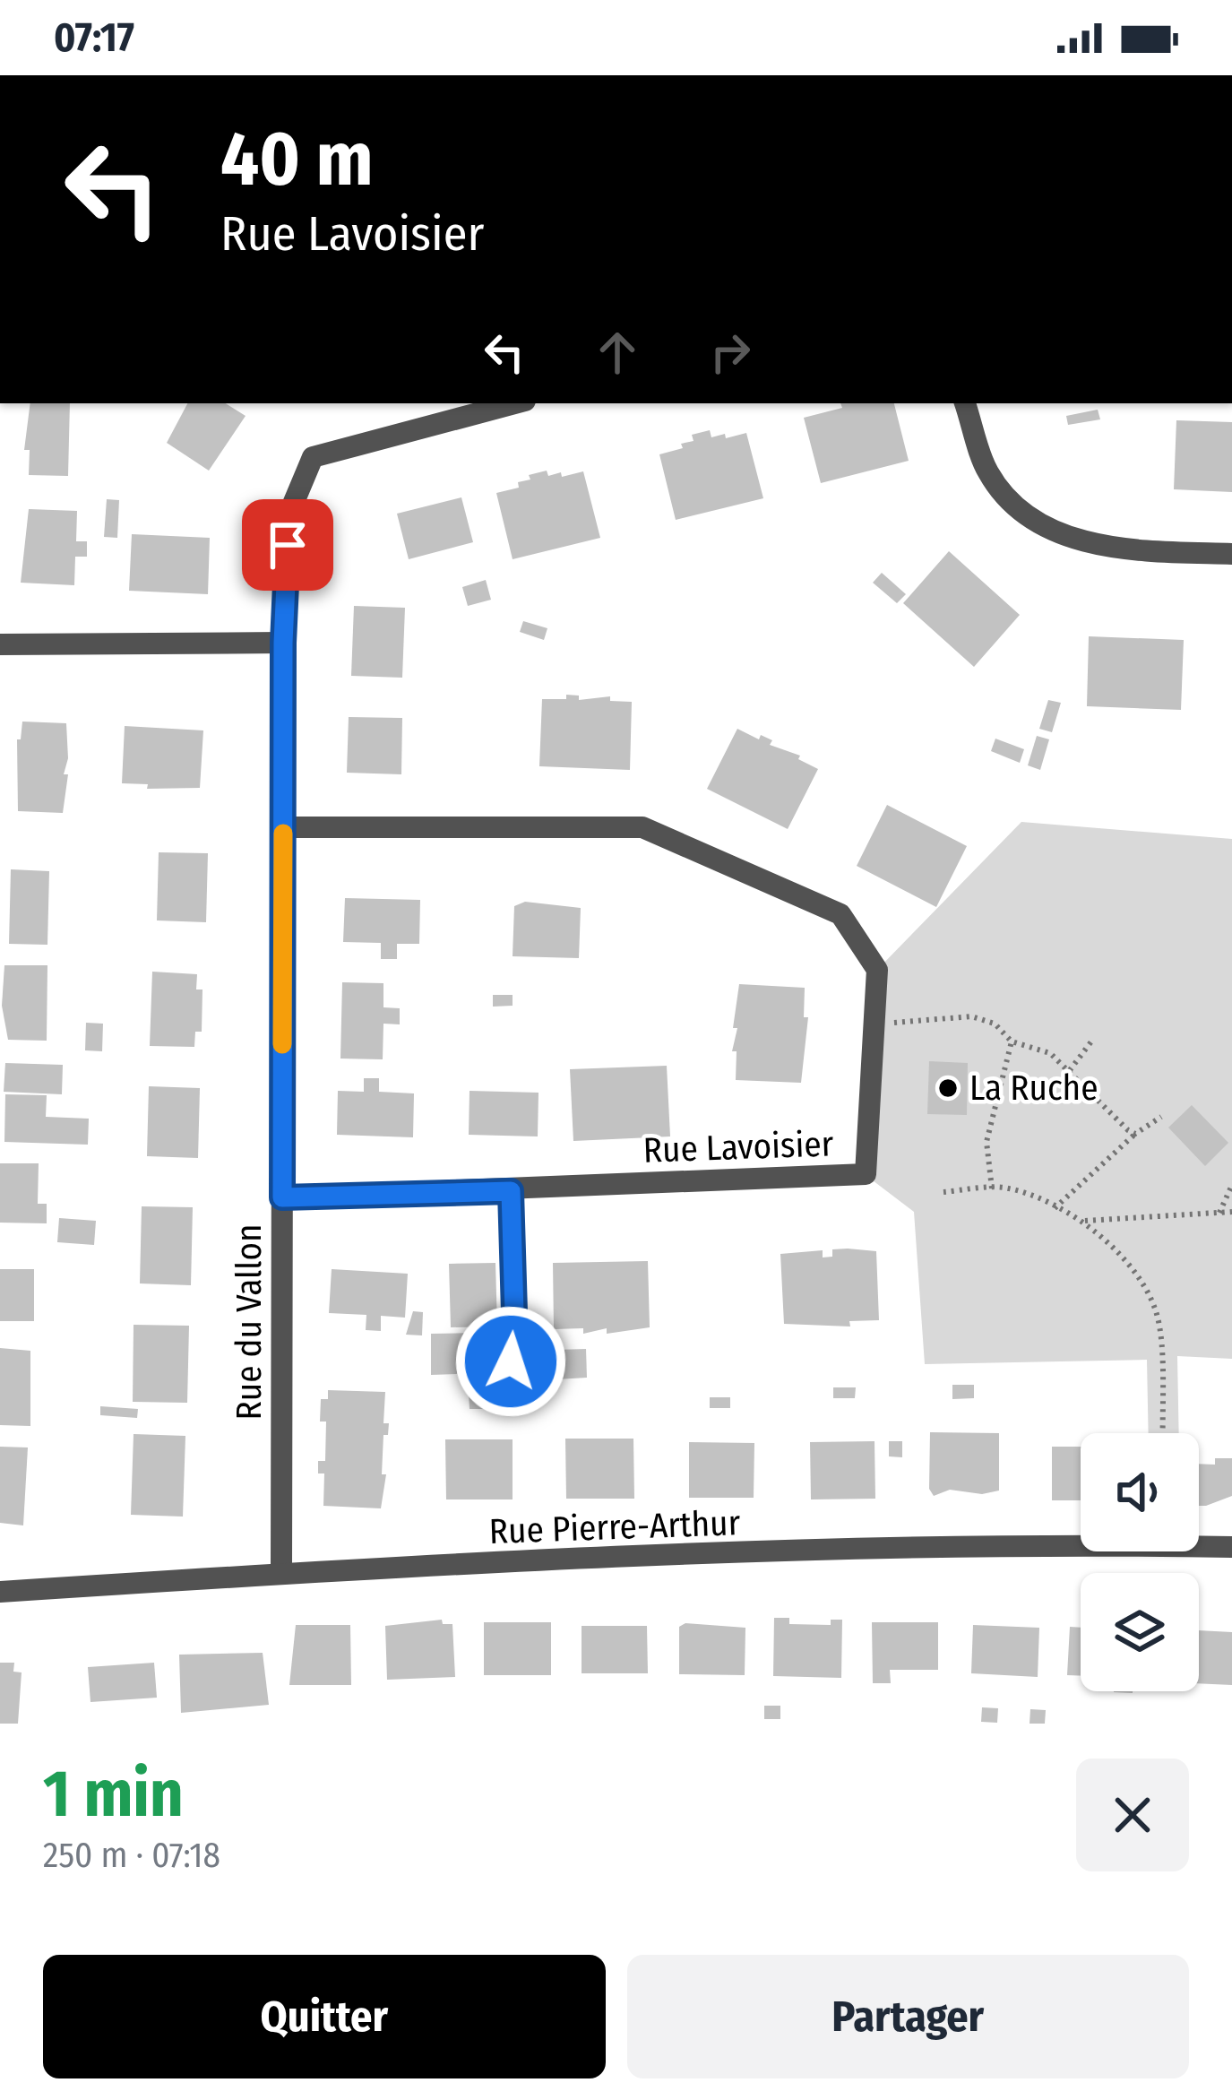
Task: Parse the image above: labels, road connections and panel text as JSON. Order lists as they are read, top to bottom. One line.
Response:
{"streets":{"street":["Rue Lavoisier","Rue du Vallon","Rue Pierre-Arthur"]},"crossings":[["Rue Lavoisier","Rue du Vallon"],["Rue du Vallon","Rue Pierre-Arthur"]],"places":["La Ruche"],"page":{"status":"07:17","turn":["40 m","Rue Lavoisier"],"heading":["1 min","250 m · 07:18"],"buttons":["Quitter","Partager"]}}
